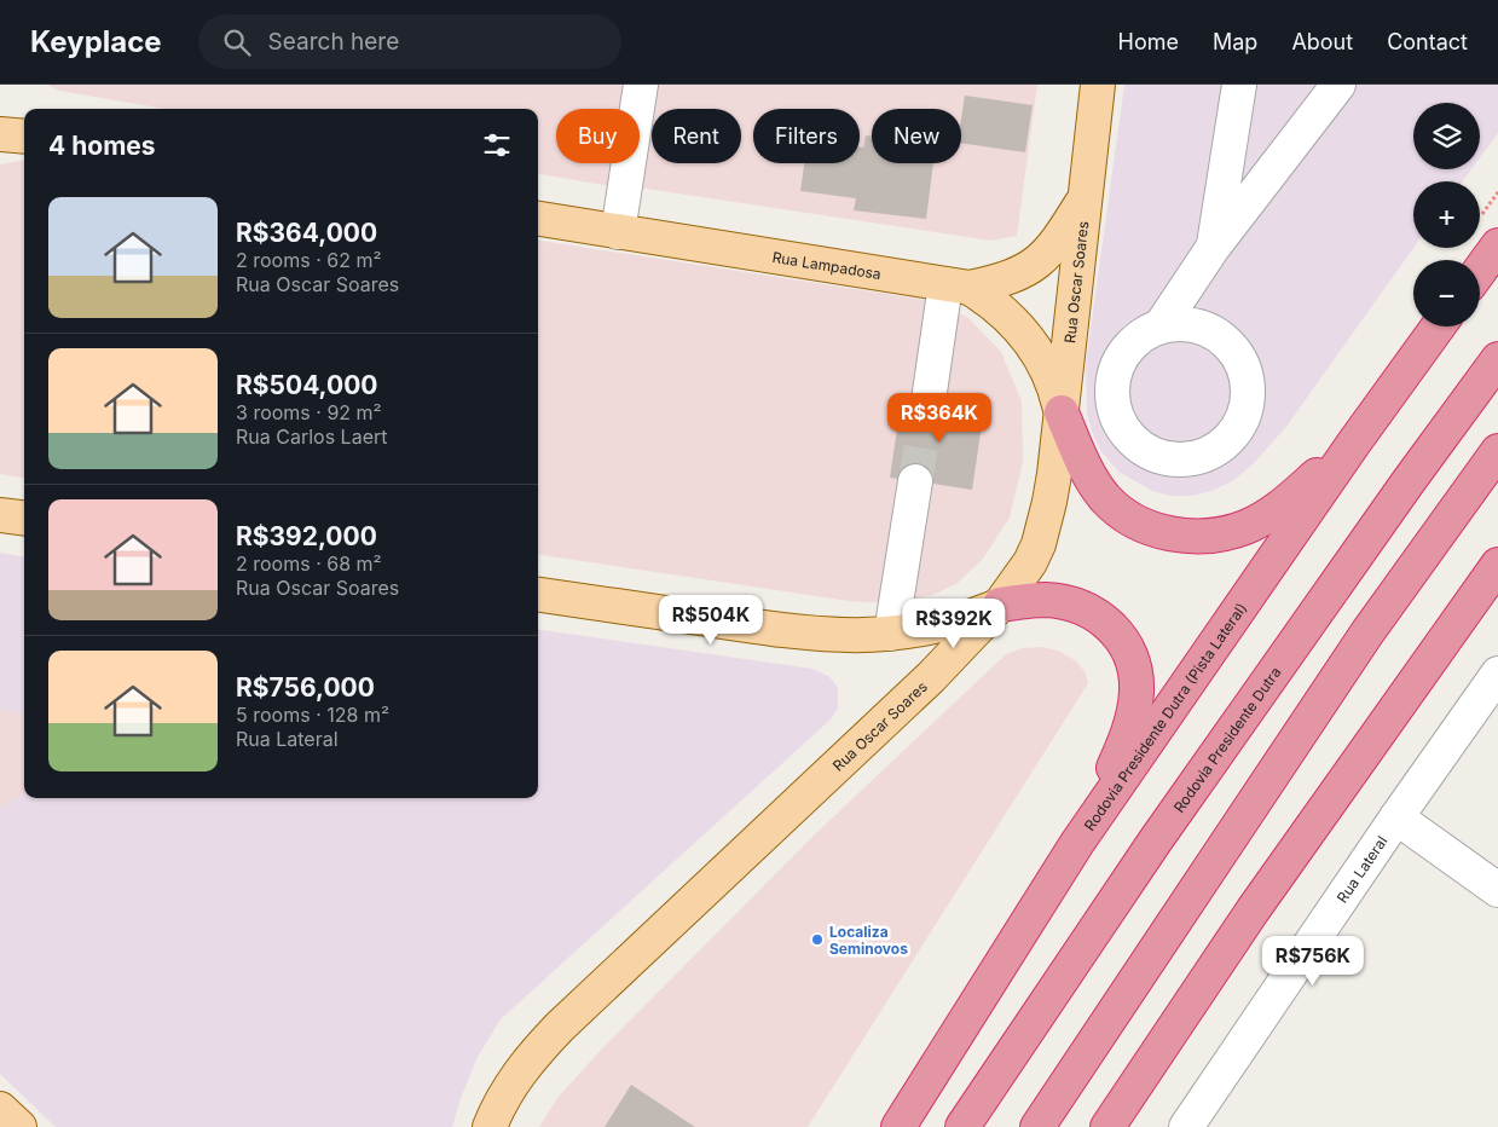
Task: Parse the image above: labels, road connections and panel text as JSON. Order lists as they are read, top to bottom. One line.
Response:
{"streets":{"highway":["Rodovia Presidente Dutra (Pista Lateral)","Rodovia Presidente Dutra"],"main road":["Rua Lampadosa","Rua Oscar Soares"],"street":["Rua Lateral"]},"crossings":[["Rua Lampadosa","Rua Oscar Soares"]],"places":["Localiza Seminovos"],"page":{"header":"Keyplace","search":"Search here","nav":["Home","Map","About","Contact"],"map_buttons":["+","−"],"chip":["Buy","Rent","Filters","New"],"heading":"4 homes","list":[{"name":"R$364,000","note":"2 rooms · 62 m² · Rua Oscar Soares"},{"name":"R$504,000","note":"3 rooms · 92 m² · Rua Carlos Laert"},{"name":"R$392,000","note":"2 rooms · 68 m² · Rua Oscar Soares"},{"name":"R$756,000","note":"5 rooms · 128 m² · Rua Lateral"}],"price":["R$364K","R$504K","R$392K","R$756K"]}}
